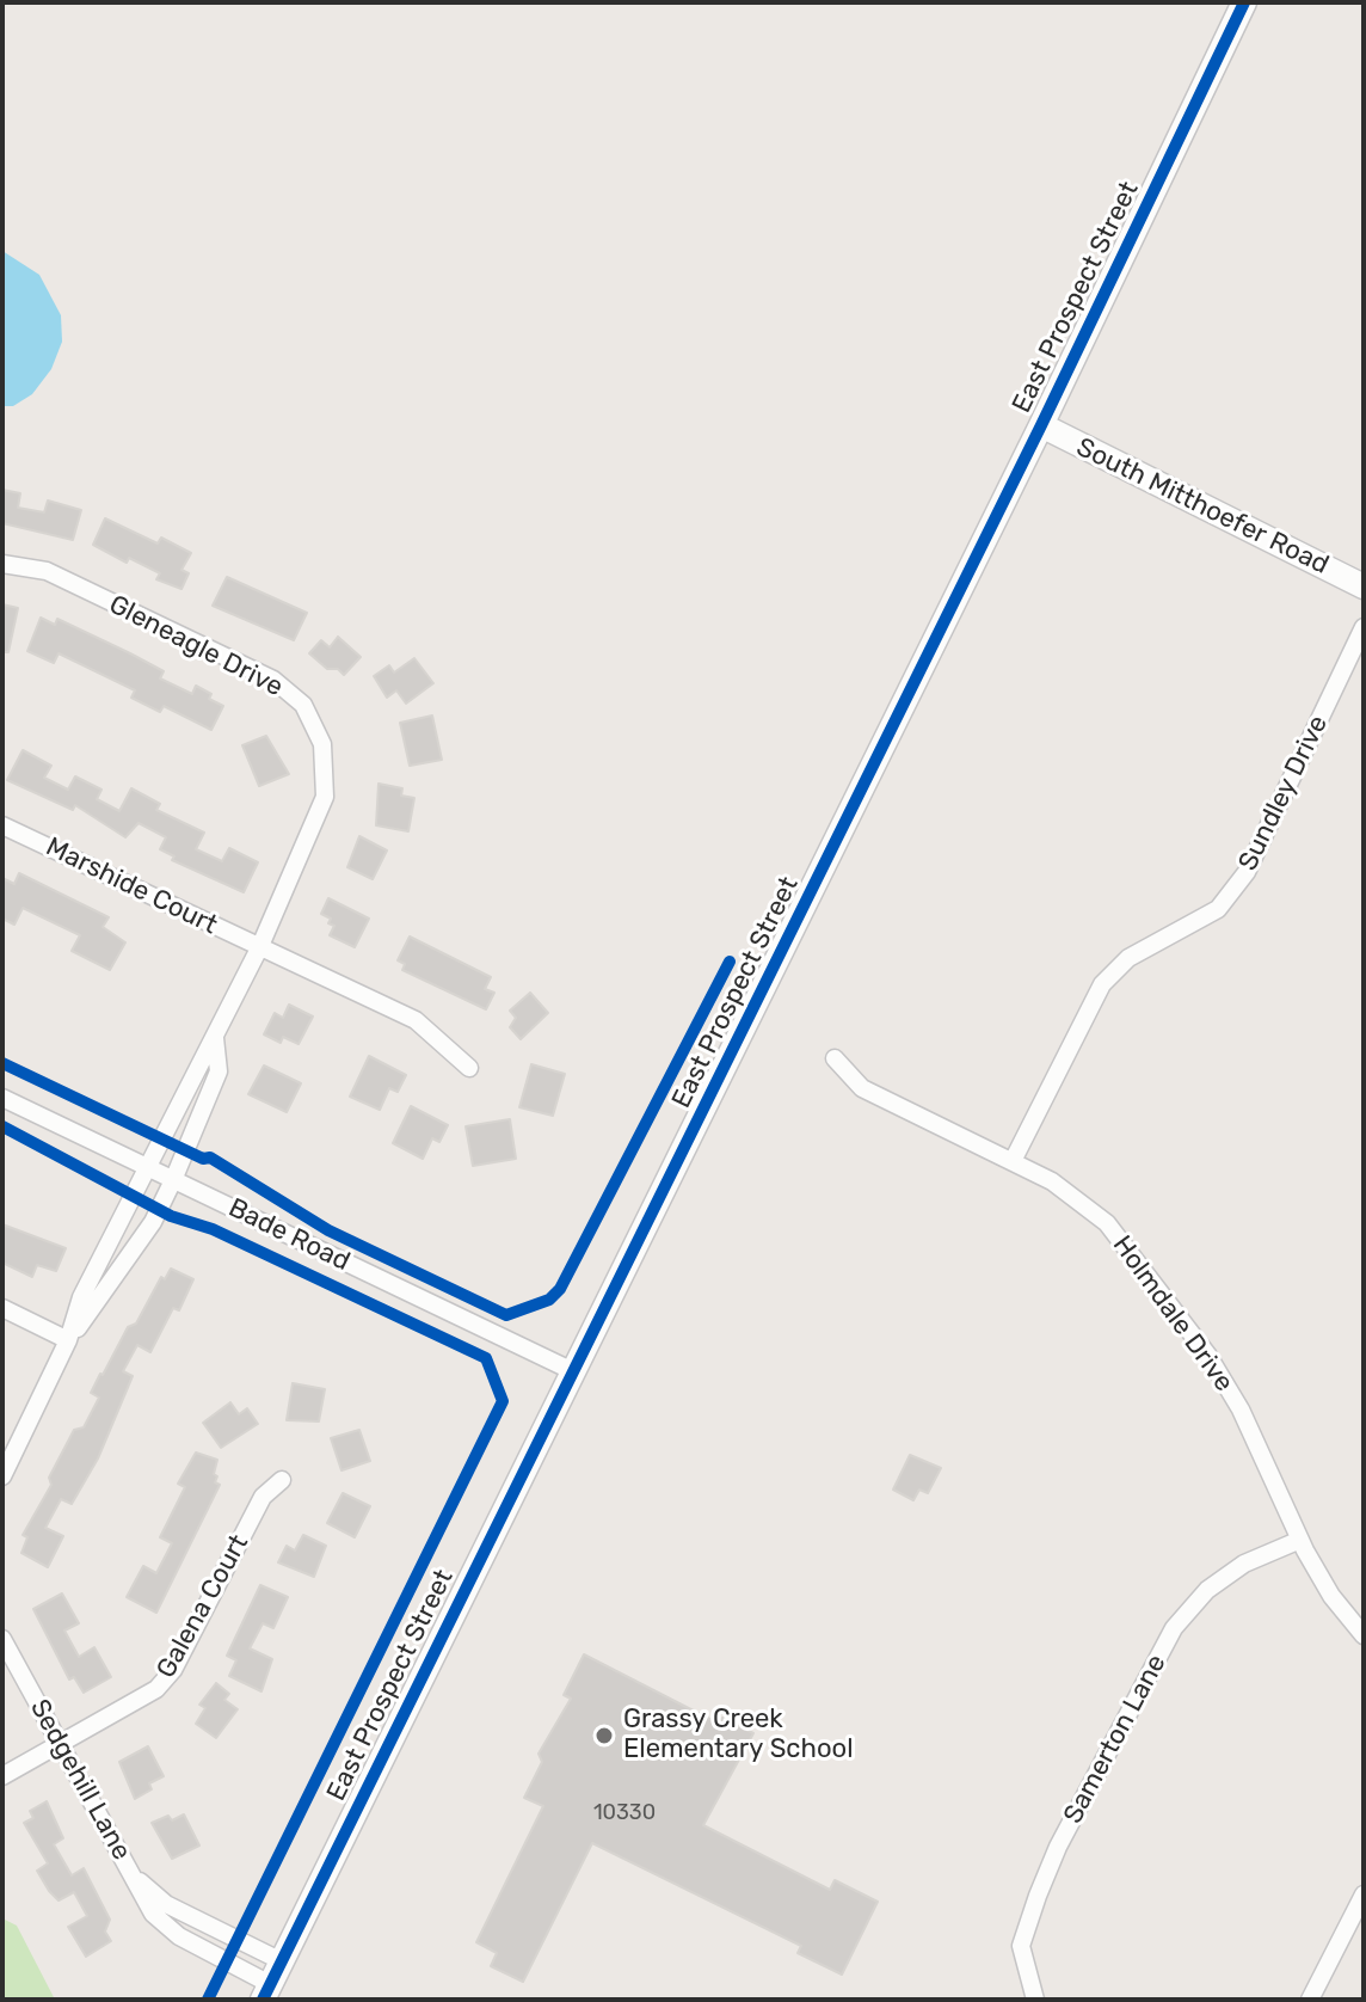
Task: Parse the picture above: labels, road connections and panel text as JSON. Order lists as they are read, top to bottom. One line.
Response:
{"streets":{"street":["East Prospect Street","South Mitthoefer Road","Gleneagle Drive","Sundley Drive","Marshide Court","Bade Road","Holmdale Drive","Galena Court","Samerton Lane","Sedgehill Lane"]},"crossings":[["East Prospect Street","South Mitthoefer Road"],["East Prospect Street","Bade Road"],["East Prospect Street","Sedgehill Lane"],["Gleneagle Drive","Marshide Court"],["Gleneagle Drive","Bade Road"],["Sundley Drive","Holmdale Drive"],["Holmdale Drive","Samerton Lane"],["Galena Court","Sedgehill Lane"]],"places":["Grassy Creek Elementary School"],"house_numbers":["10330"]}
